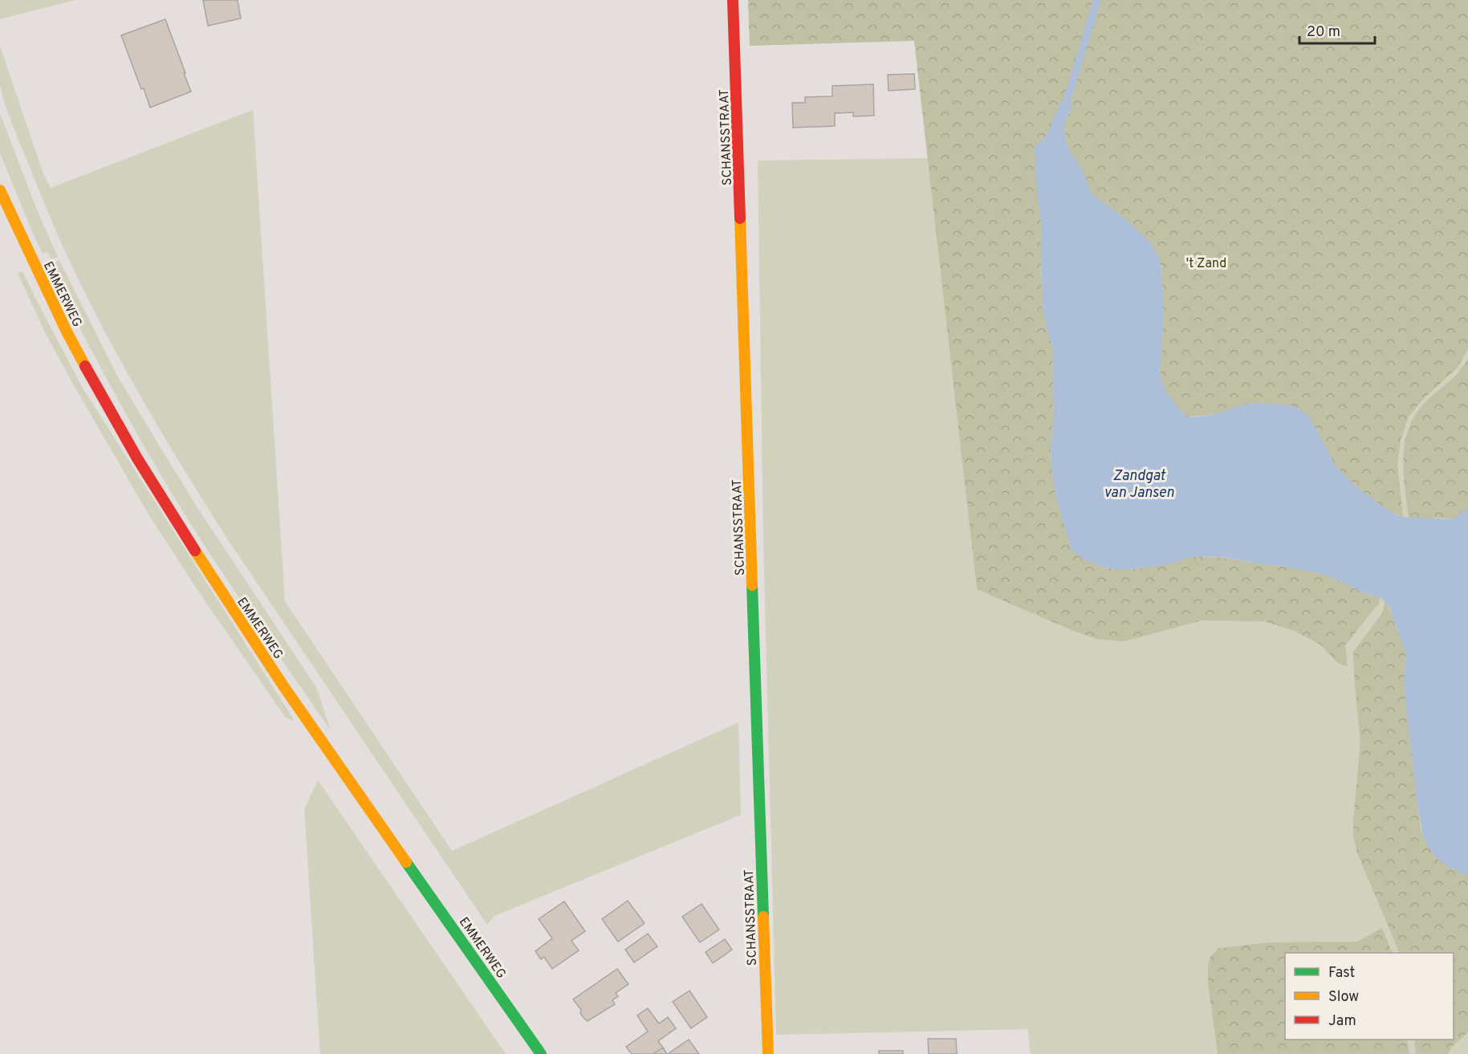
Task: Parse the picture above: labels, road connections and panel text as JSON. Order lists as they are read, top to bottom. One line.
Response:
{"streets":{"street":["SCHANSSTRAAT","EMMERWEG"]},"water":["Zandgat van Jansen"],"parks":["'t Zand"],"legend":["Fast","Slow","Jam"],"scale_bar":"20 m"}
